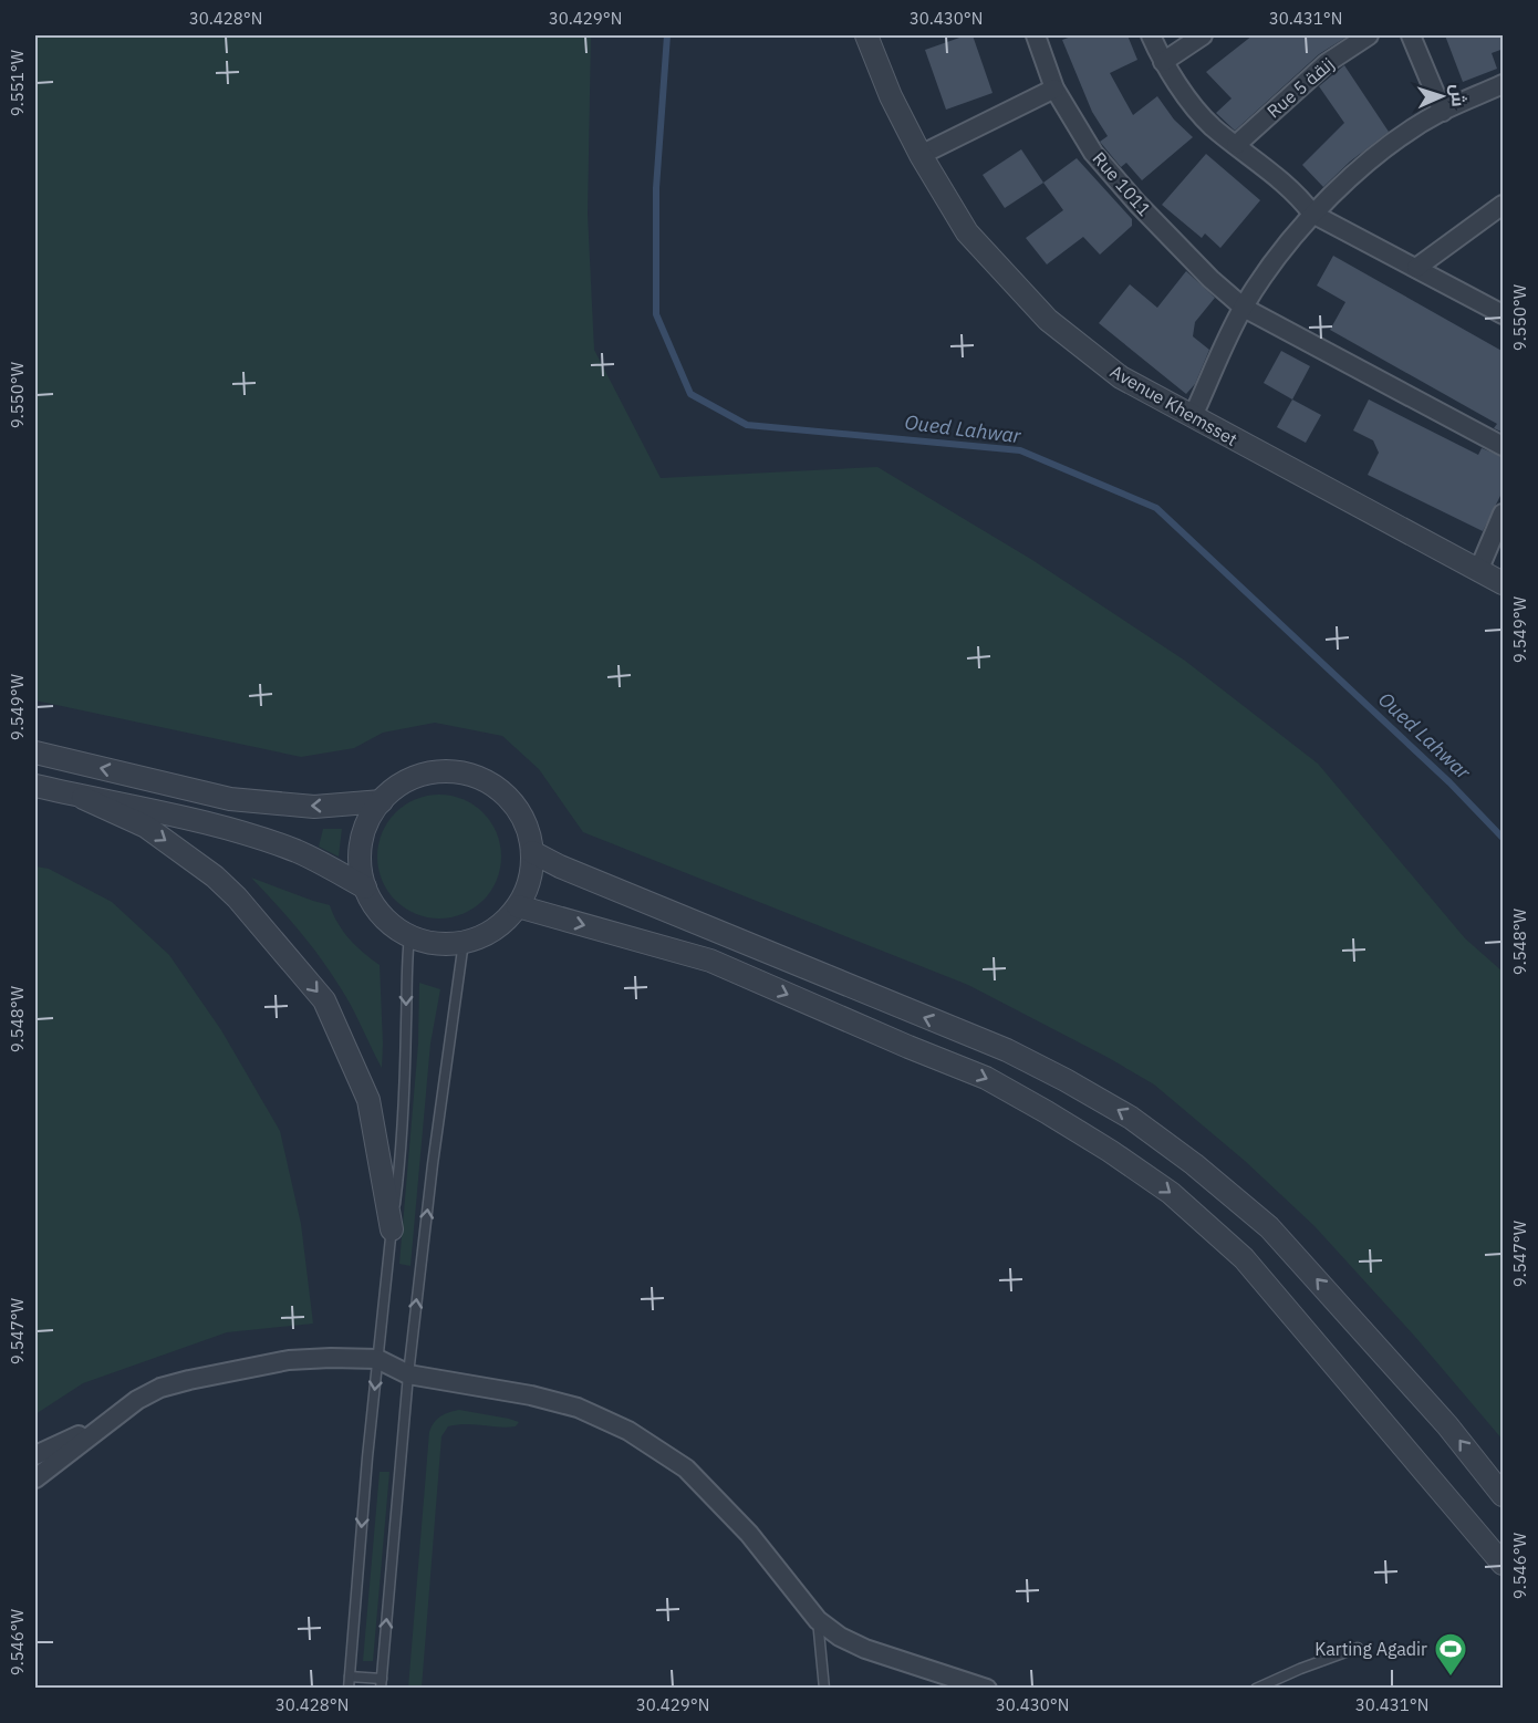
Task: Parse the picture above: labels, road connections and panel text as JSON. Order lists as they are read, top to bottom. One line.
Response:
{"streets":{"street":["Rue 5 زنقة","Rue 1011","Avenue Khemsset"]},"water":["Oued Lahwar"],"places":{"sports":["Karting Agadir"]},"north":"right","coordinates":["30.428°N","30.429°N","30.430°N","30.431°N","9.551°W","9.550°W","9.549°W","9.548°W","9.547°W","9.546°W"]}
